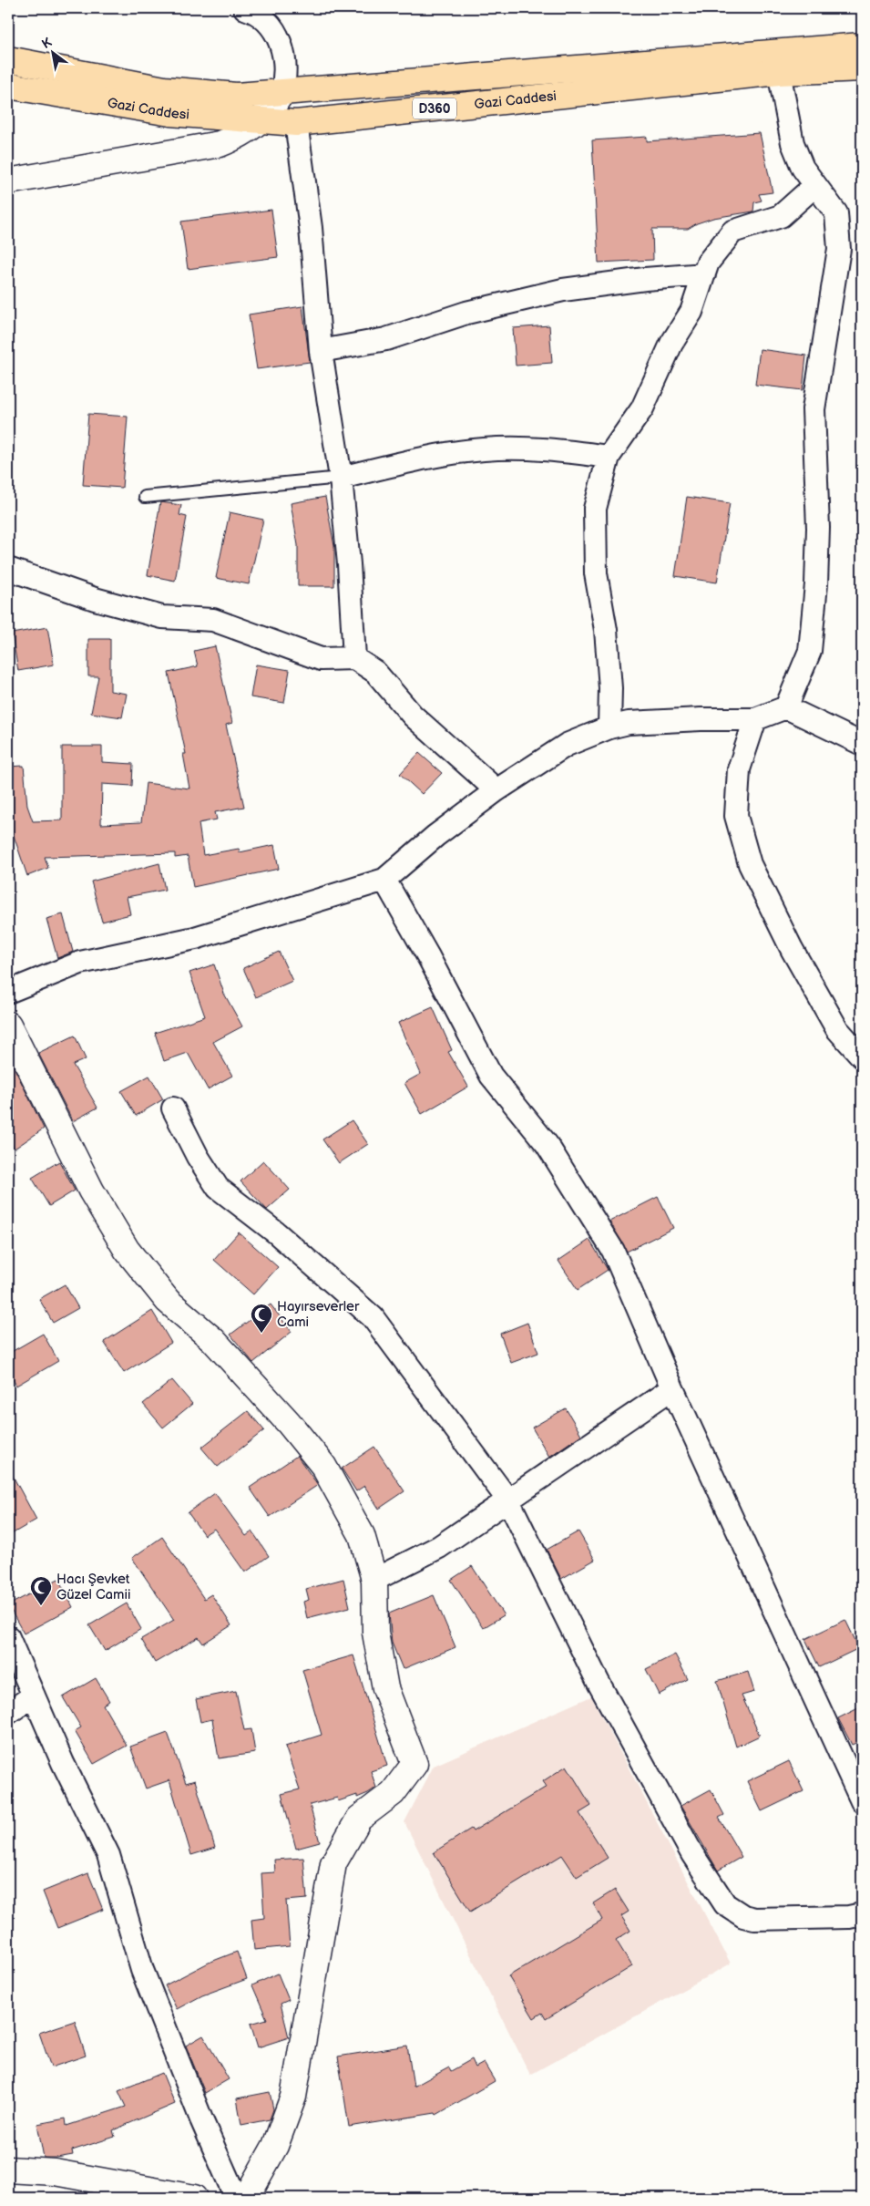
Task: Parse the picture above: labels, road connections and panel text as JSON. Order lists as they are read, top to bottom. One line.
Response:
{"streets":{"highway":["Gazi Caddesi","D360"]},"places":{"mosque":["Hayırseverler Cami","Hacı Şevket Güzel Camii"]},"north":"top left"}
